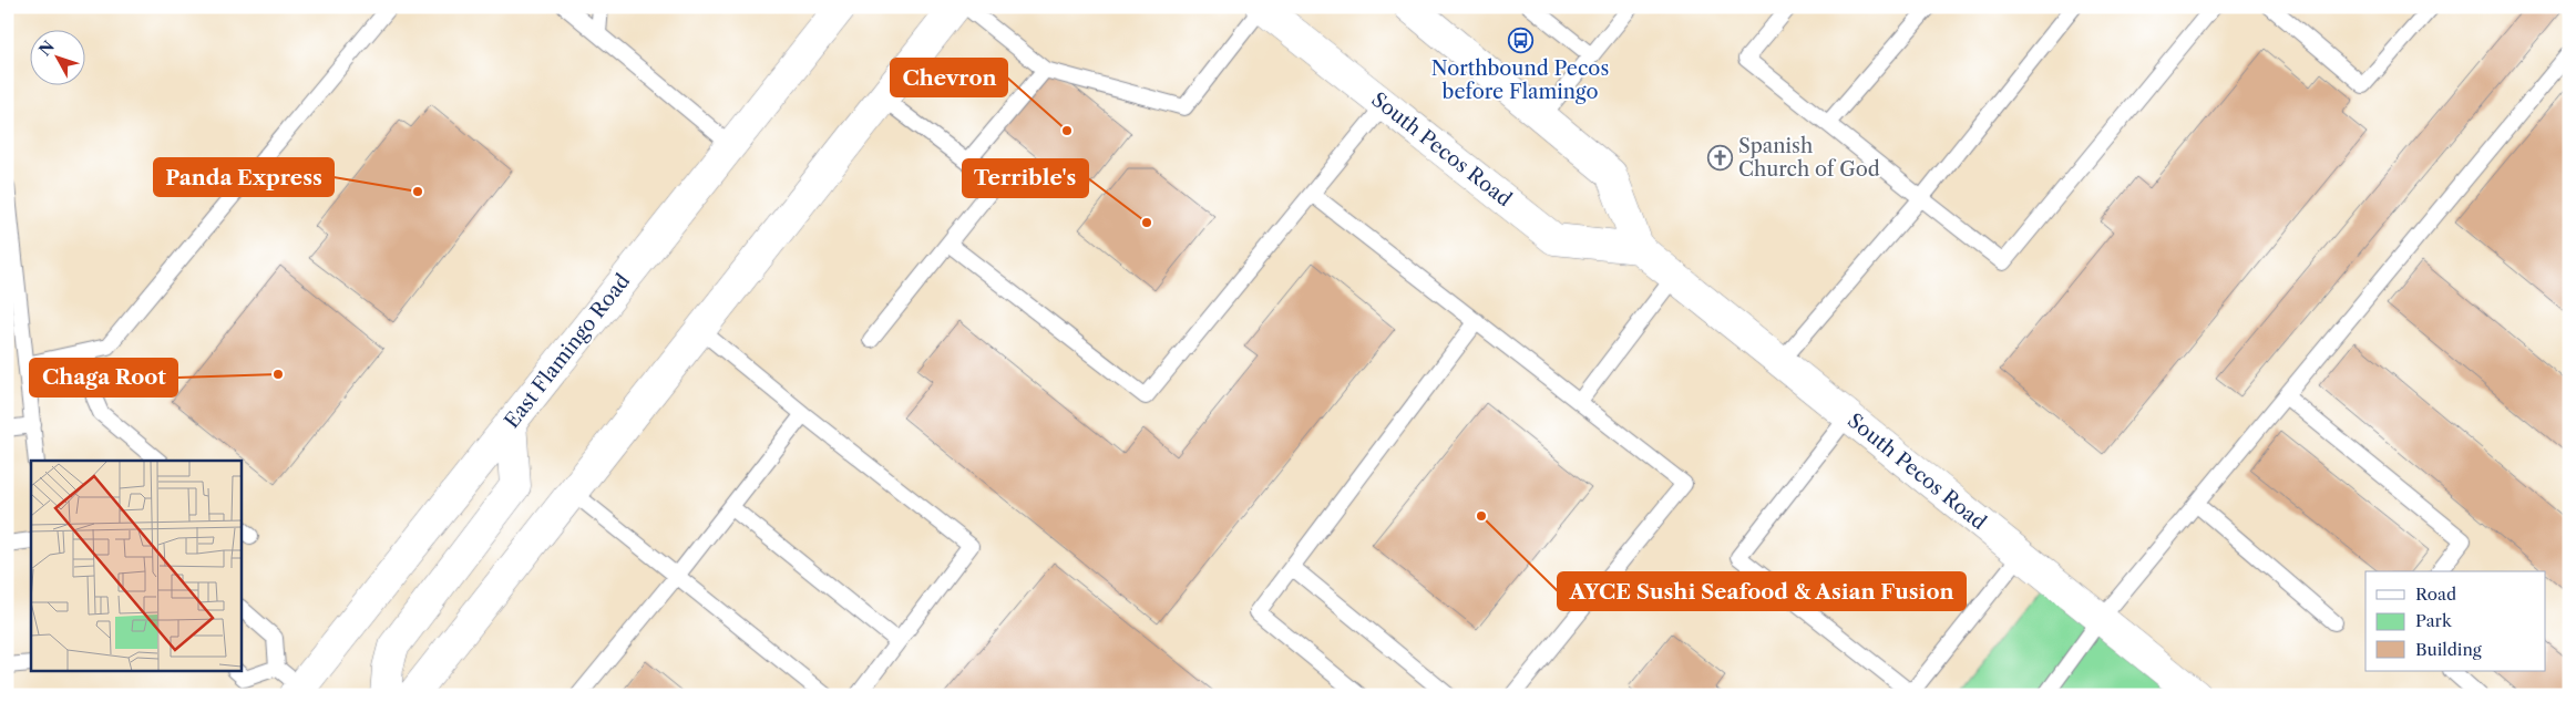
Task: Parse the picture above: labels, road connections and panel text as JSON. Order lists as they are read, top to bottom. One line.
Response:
{"streets":{"main road":["South Pecos Road","East Flamingo Road"]},"places":{"bus stop":["Northbound Pecos before Flamingo"],"other":["Chevron","Panda Express","Terrible's","Chaga Root","AYCE Sushi Seafood & Asian Fusion"],"church":["Spanish Church of God"]},"legend":["Road","Park","Building"],"north":"top left"}
